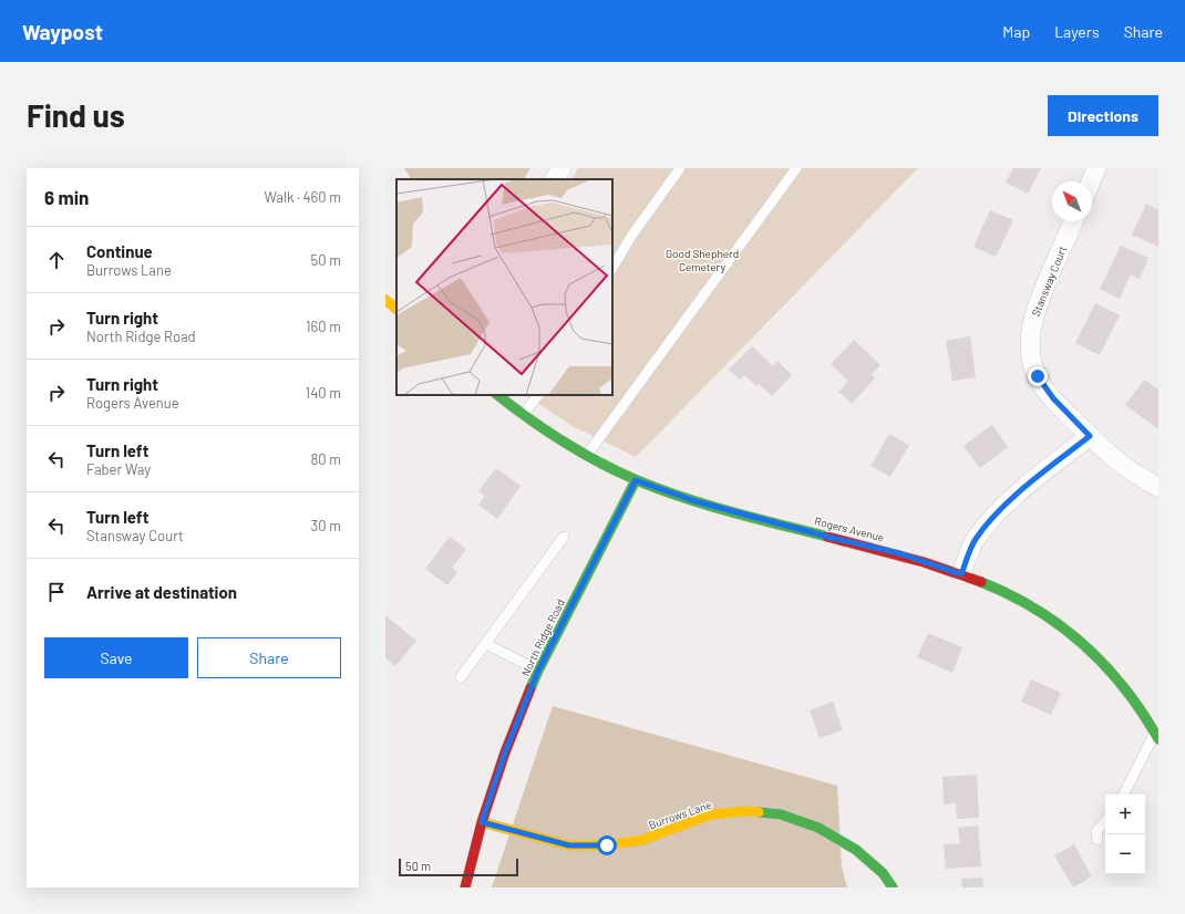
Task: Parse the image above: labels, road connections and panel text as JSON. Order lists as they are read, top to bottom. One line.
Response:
{"streets":{"street":["Stansway Court","Rogers Avenue","North Ridge Road","Burrows Lane"]},"crossings":[["Rogers Avenue","North Ridge Road"],["North Ridge Road","Burrows Lane"]],"parks":["Good Shepherd Cemetery"],"scale_bar":"50 m","north":"top left","page":{"header":"Waypost","nav":["Map","Layers","Share"],"buttons":["Directions",["Save","Share"]],"title":"Find us","heading":["6 min","Walk · 460 m"],"list":[["Continue","Burrows Lane","50 m"],["Turn right","North Ridge Road","160 m"],["Turn right","Rogers Avenue","140 m"],["Turn left","Faber Way","80 m"],["Turn left","Stansway Court","30 m"],"Arrive at destination"],"map_buttons":["+","−"],"scale":"50 m"}}
